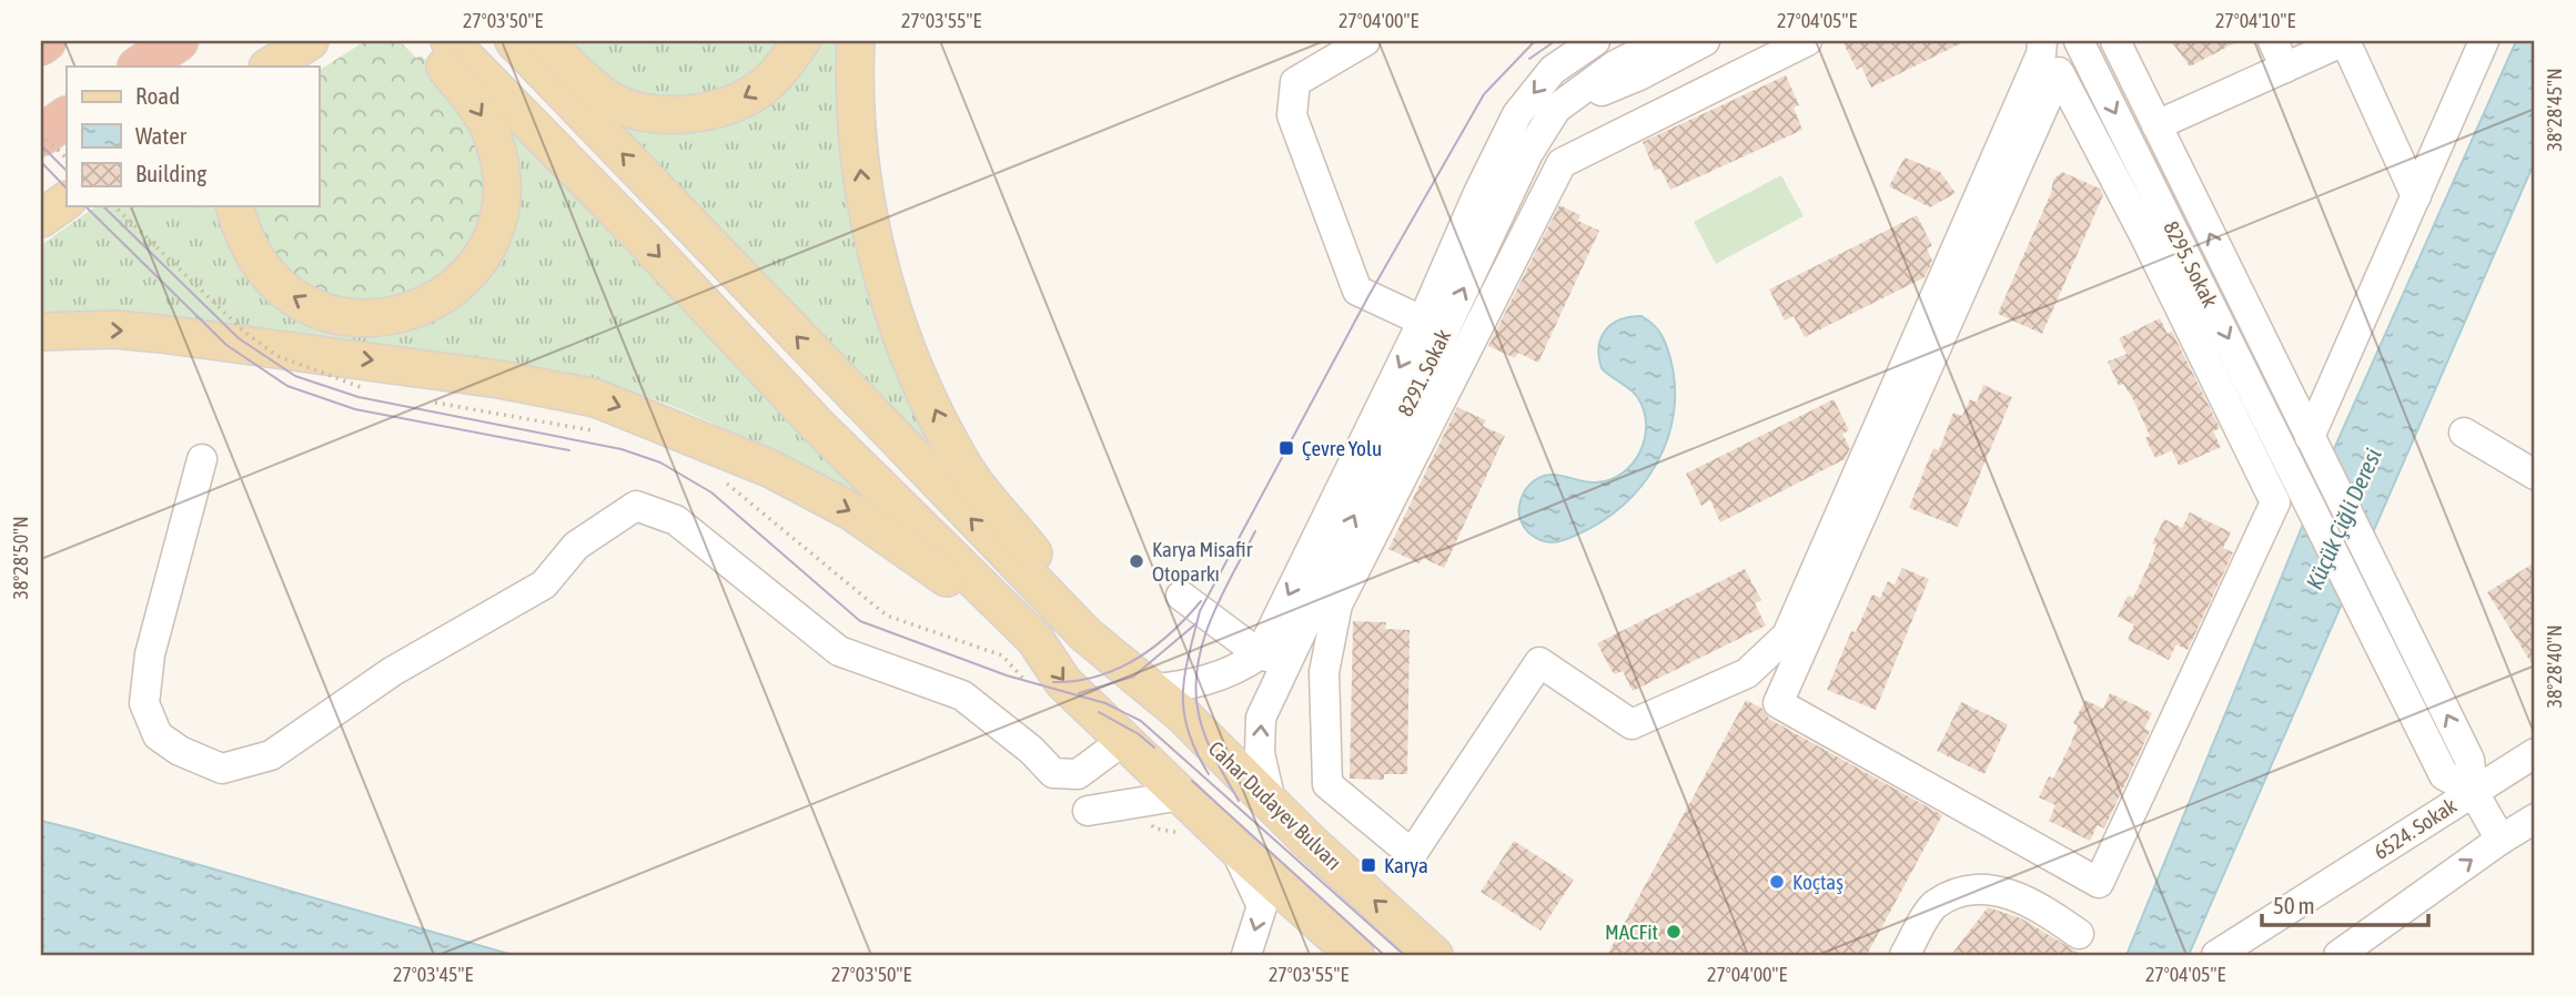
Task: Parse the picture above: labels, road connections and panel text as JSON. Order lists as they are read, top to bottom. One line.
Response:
{"streets":{"main road":["Cahar Dudayev Bulvarı"],"street":["8295. Sokak","8291. Sokak","6524. Sokak"]},"crossings":[["8295. Sokak","6524. Sokak"],["8291. Sokak","Cahar Dudayev Bulvarı"]],"water":["Küçük Çiğli Deresi"],"places":{"transit":["Çevre Yolu","Karya"],"other":["Karya Misafir Otoparkı","Koçtaş","MACFit"]},"legend":["Road","Water","Building"],"scale_bar":"50 m","coordinates":["27°03'50\"E","27°03'55\"E","27°04'00\"E","27°04'05\"E","27°04'10\"E","38°28'45\"N","38°28'50\"N","38°28'40\"N","27°03'45\"E"]}
